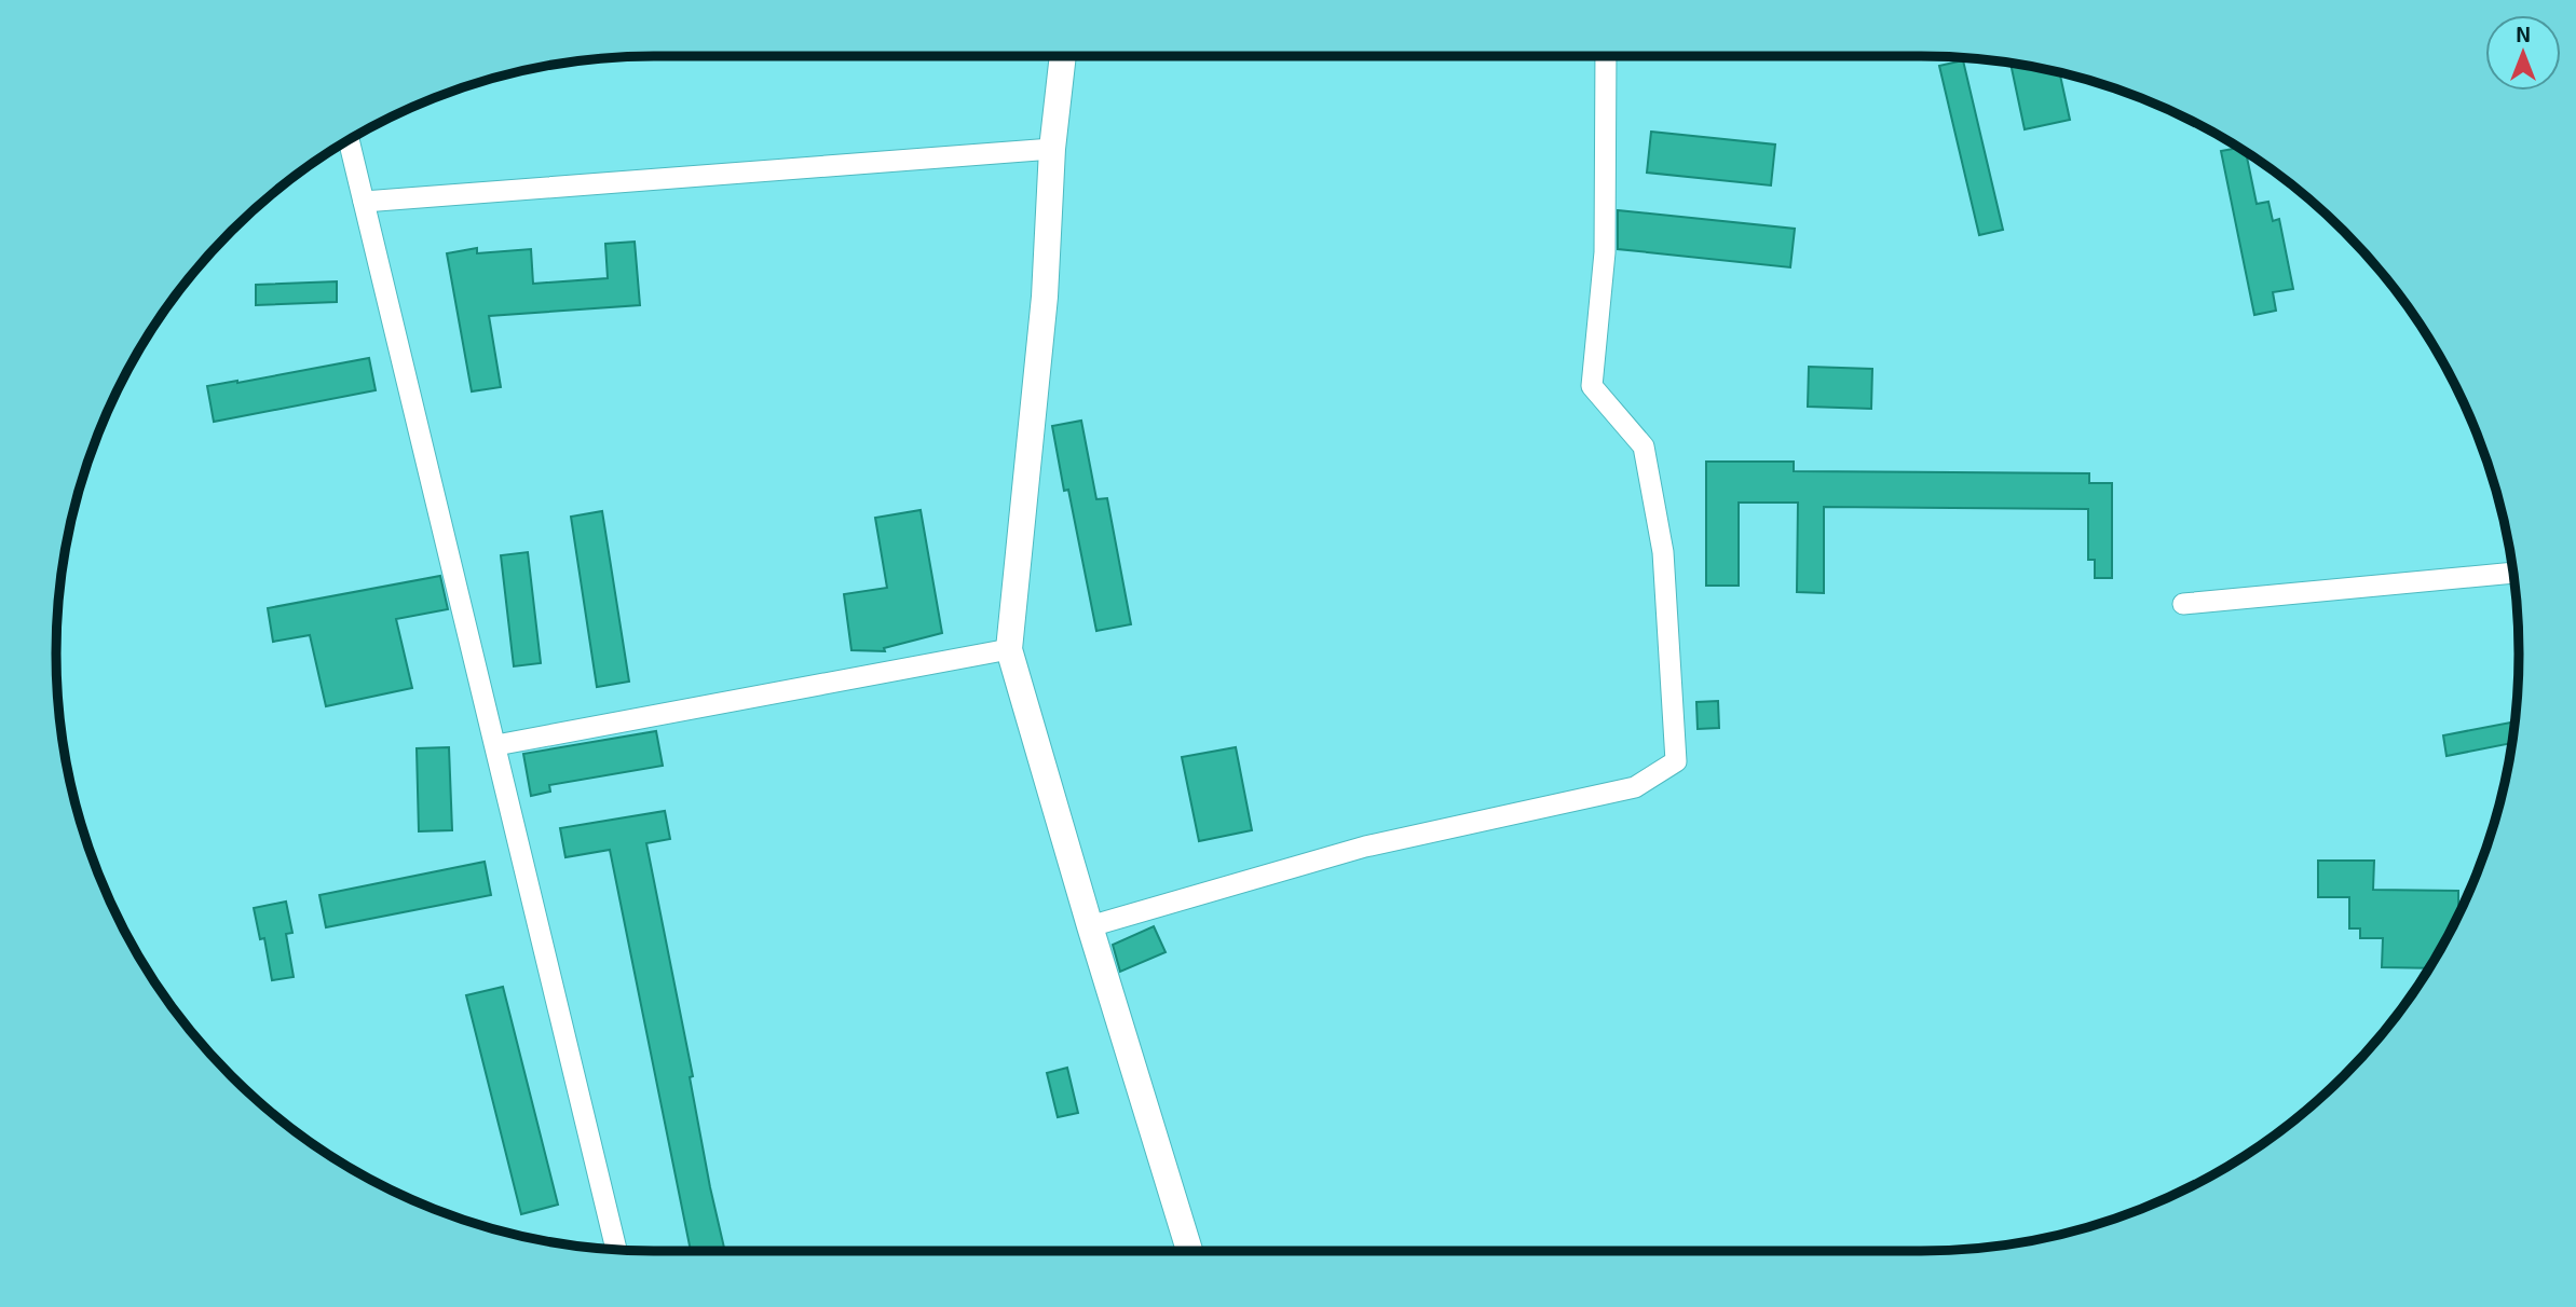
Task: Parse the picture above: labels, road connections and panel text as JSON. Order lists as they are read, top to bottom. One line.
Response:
{"north":"top"}
